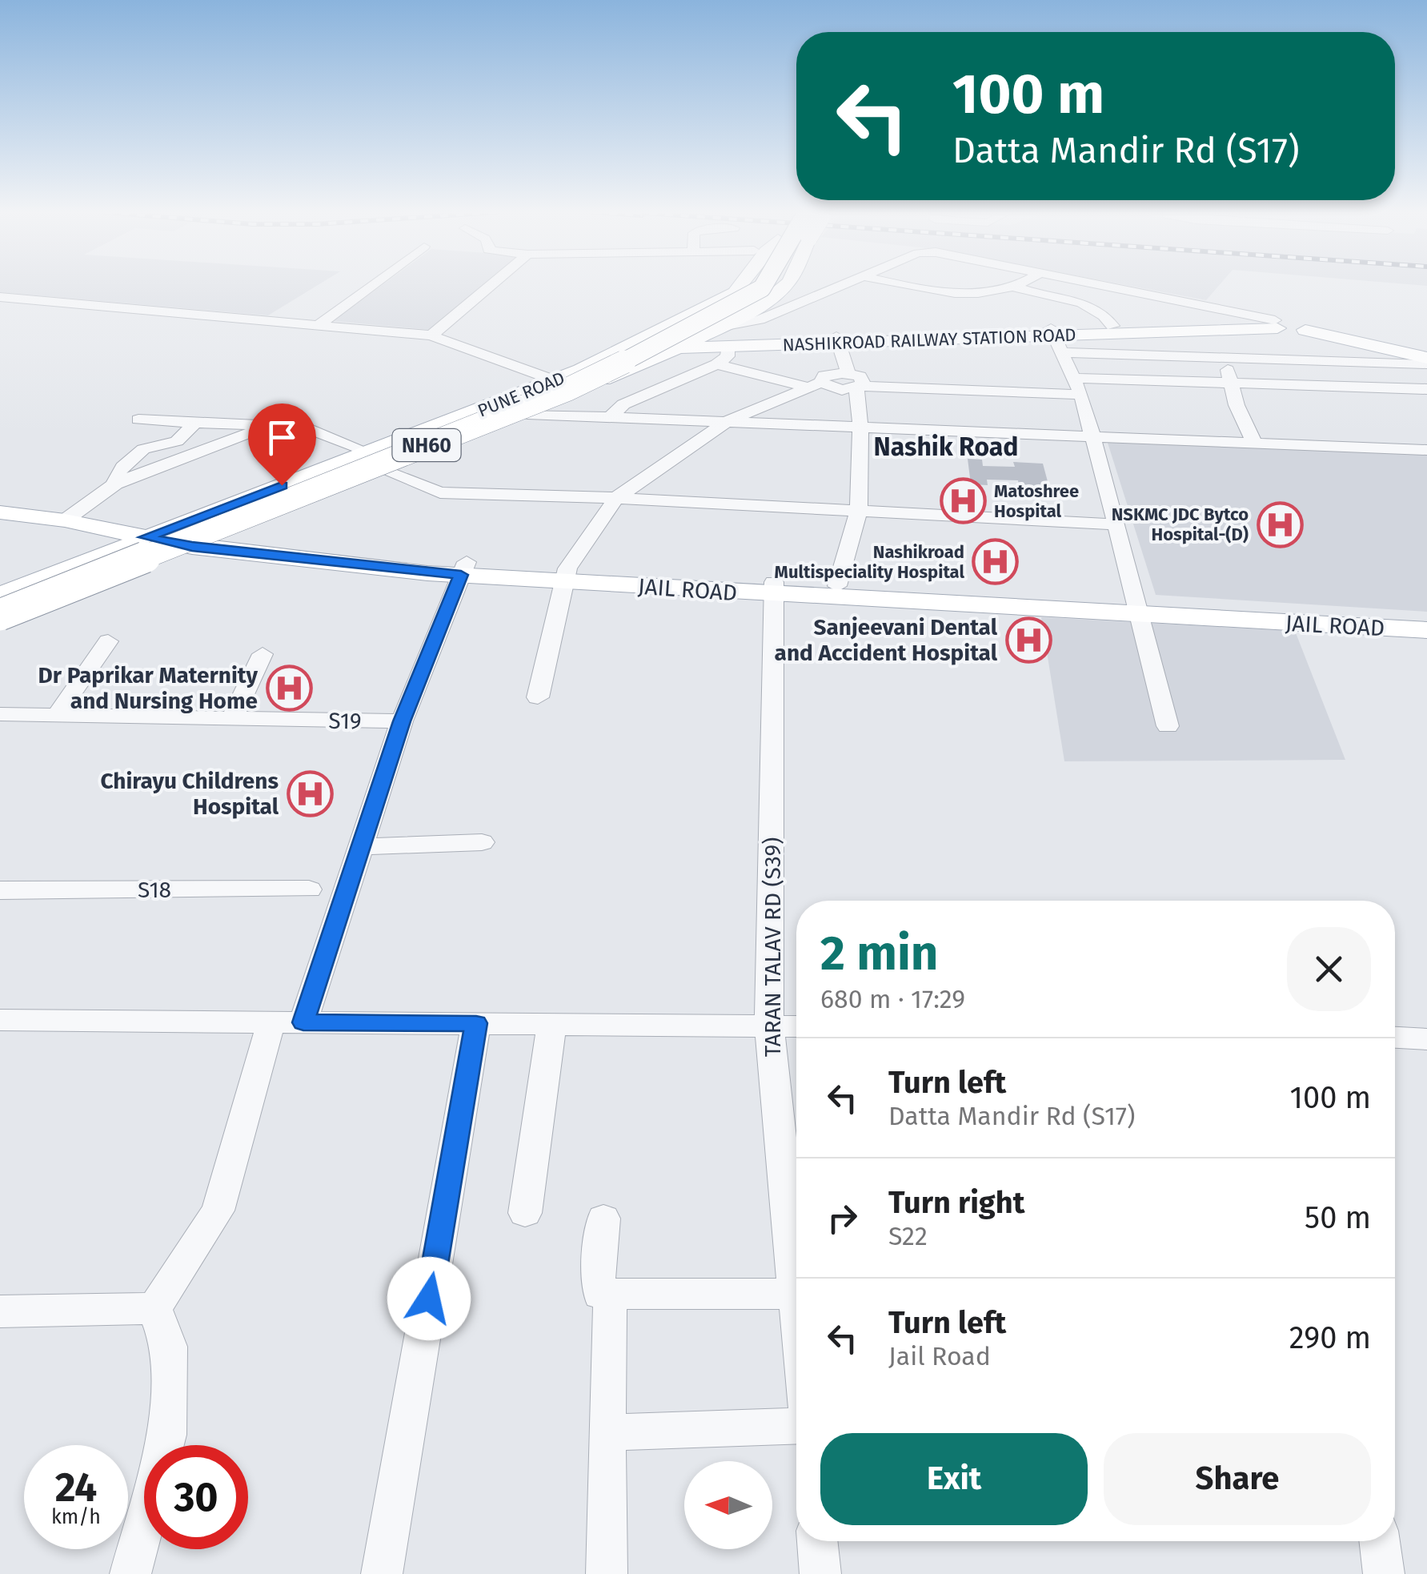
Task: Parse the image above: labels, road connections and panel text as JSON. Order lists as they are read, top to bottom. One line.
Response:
{"streets":{"highway":["NH60"],"main road":["NASHIKROAD RAILWAY STATION ROAD","PUNE ROAD","JAIL ROAD"],"street":["S19","S18","TARAN TALAV RD (S39)"]},"crossings":[["NASHIKROAD RAILWAY STATION ROAD","PUNE ROAD"],["PUNE ROAD","JAIL ROAD"],["JAIL ROAD","TARAN TALAV RD (S39)"]],"districts":["Nashik Road"],"places":{"hospital":["Matoshree Hospital","NSKMC JDC Bytco Hospital-(D)","Nashikroad Multispeciality Hospital","Sanjeevani Dental and Accident Hospital","Dr Paprikar Maternity and Nursing Home","Chirayu Childrens Hospital"]},"north":"left","page":{"turn":["100 m","Datta Mandir Rd (S17)"],"heading":["2 min","680 m · 17:29"],"list":[{"name":"Turn left","note":"Datta Mandir Rd (S17)","value":"100 m"},{"name":"Turn right","note":"S22","value":"50 m"},{"name":"Turn left","note":"Jail Road","value":"290 m"}],"buttons":["Exit","Share"],"speed":"24 km/h","limit":"30"}}
